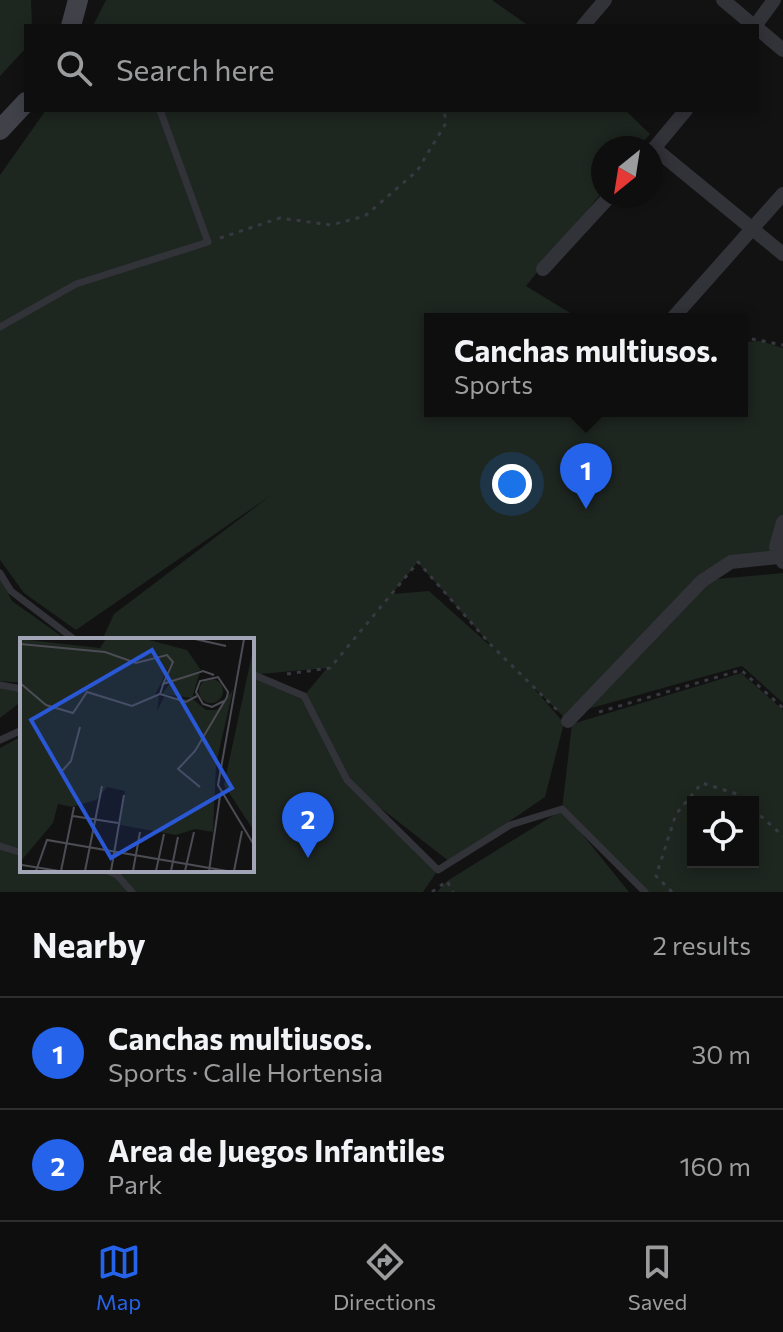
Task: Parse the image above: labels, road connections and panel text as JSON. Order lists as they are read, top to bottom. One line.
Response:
{"north":"bottom left","page":{"search":"Search here","popup":["Canchas multiusos.","Sports"],"pins":["1","2"],"heading":["Nearby","2 results"],"list":[{"mark":"1","name":"Canchas multiusos.","note":"Sports · Calle Hortensia","value":"30 m"},{"mark":"2","name":"Area de Juegos Infantiles","note":"Park","value":"160 m"}],"nav":["Map","Directions","Saved"]}}
